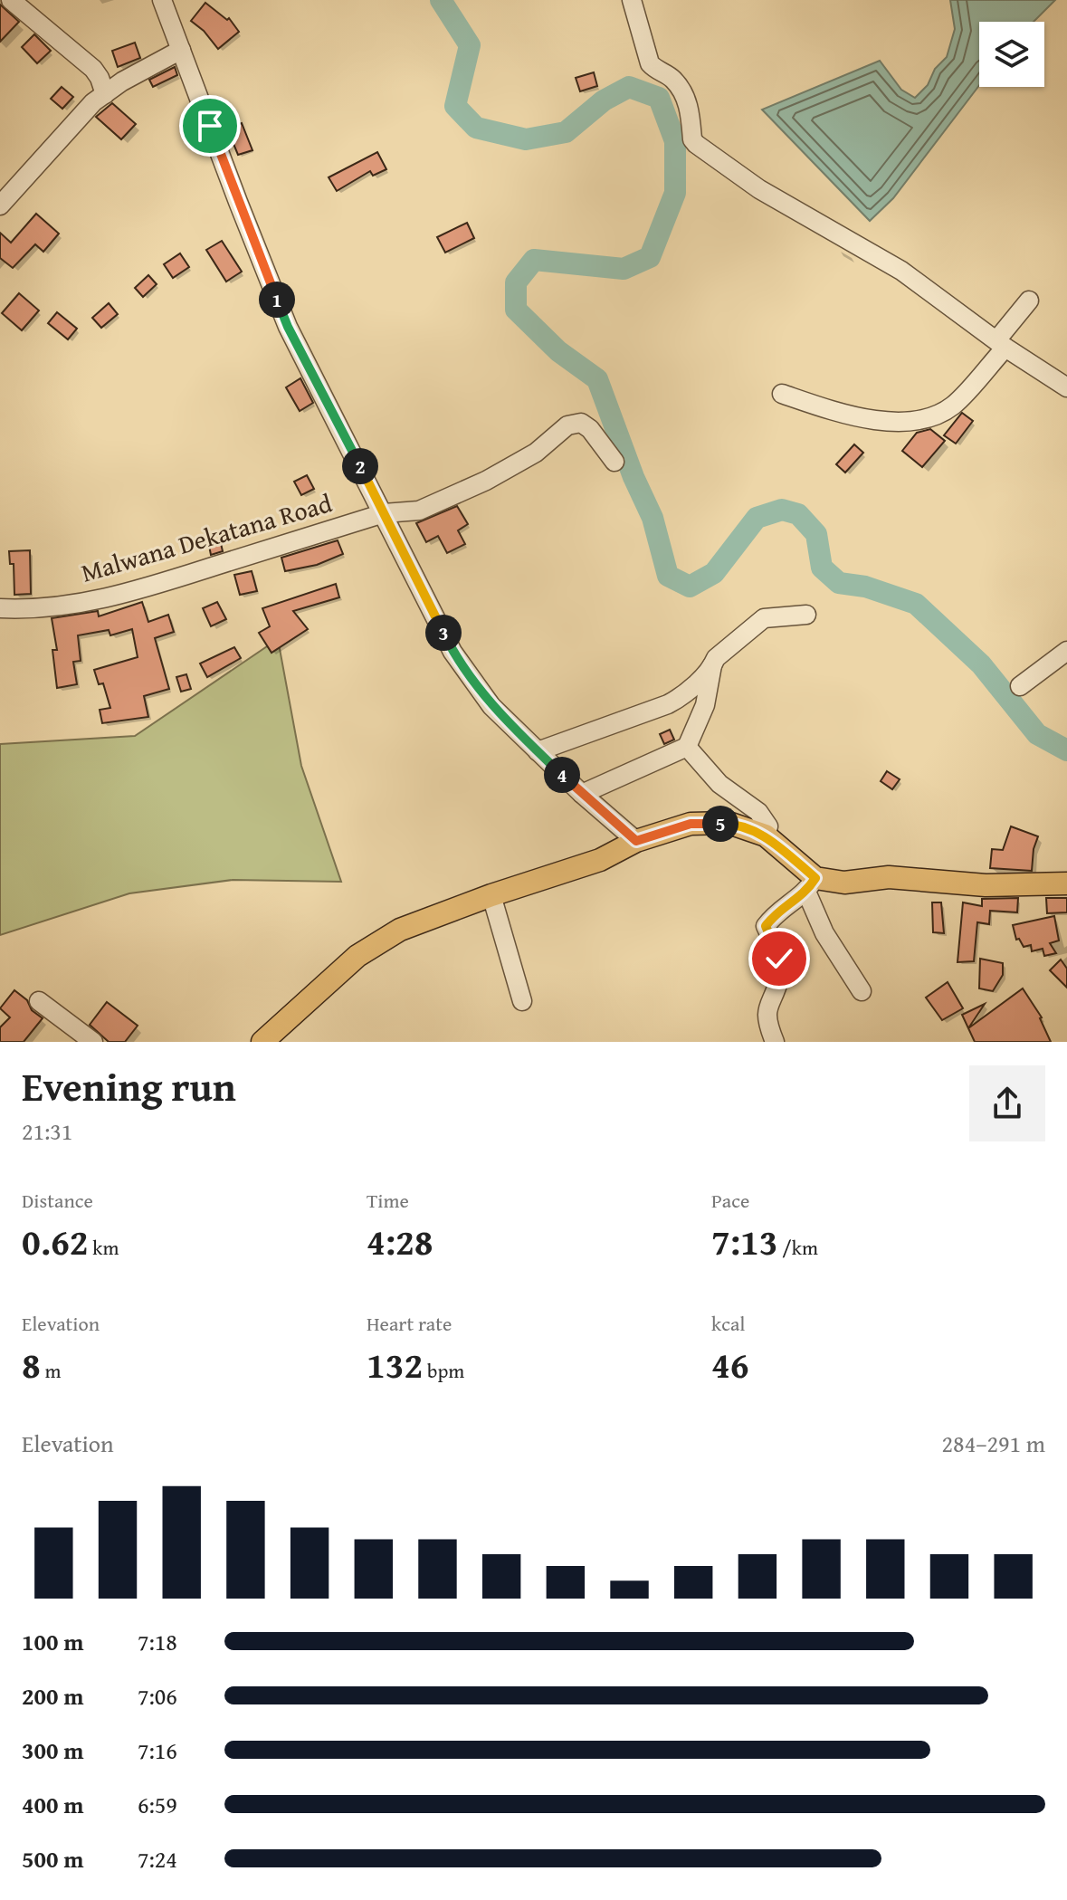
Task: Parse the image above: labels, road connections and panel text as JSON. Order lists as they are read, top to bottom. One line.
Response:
{"streets":{"street":["Malwana Dekatana Road"]},"page":{"pins":["1","2","3","4","5"],"heading":["Evening run","21:31"],"stats":[["Distance","0.62 km"],["Time","4:28"],["Pace","7:13 /km"],["Elevation","8 m"],["Heart rate","132 bpm"],["kcal","46"]],"chart":["Elevation","284–291 m"],"list":[{"name":"100 m","note":"7:18"},{"name":"200 m","note":"7:06"},{"name":"300 m","note":"7:16"},{"name":"400 m","note":"6:59"},{"name":"500 m","note":"7:24"}]}}
